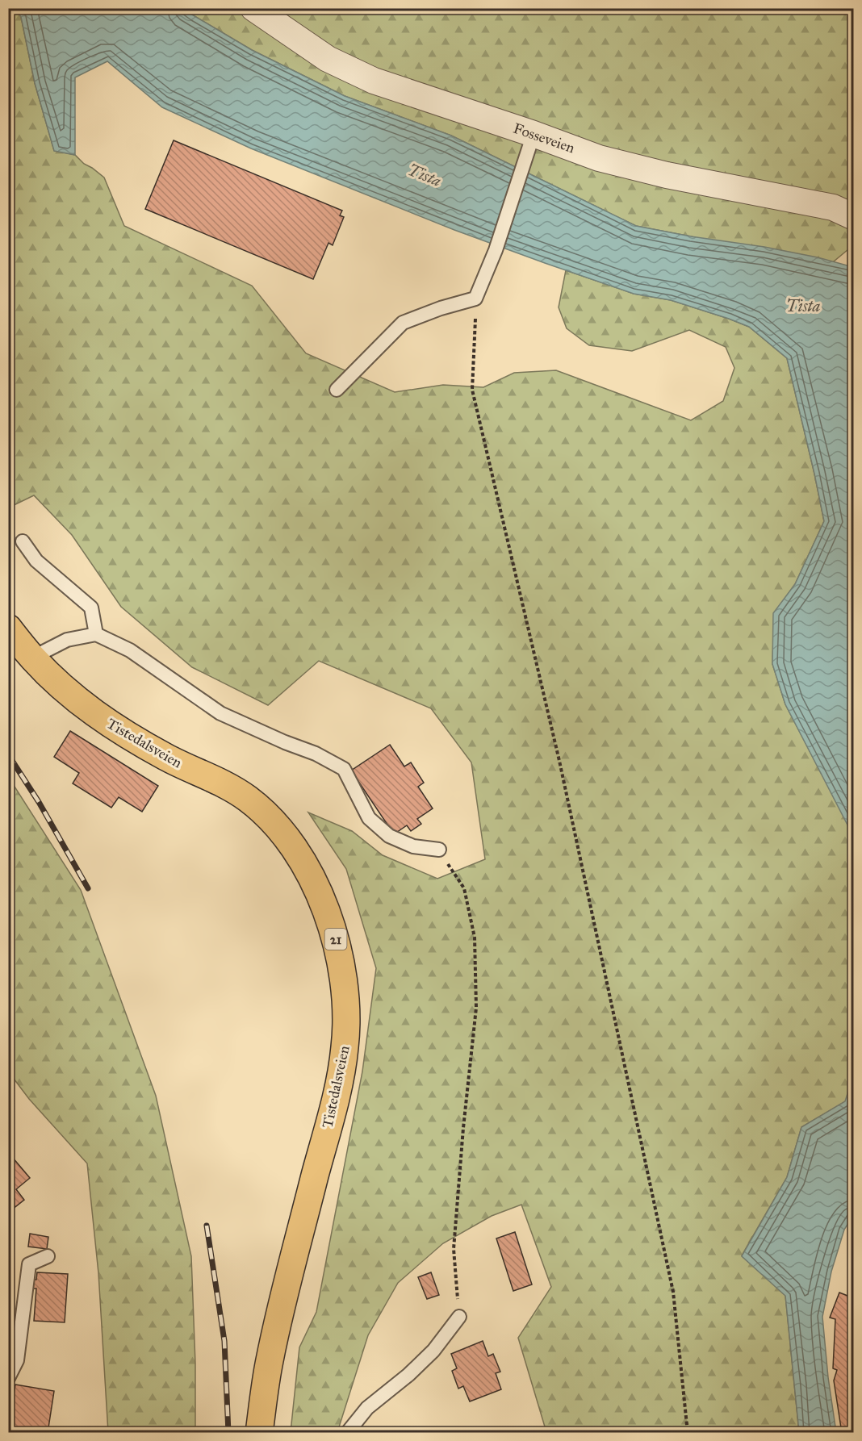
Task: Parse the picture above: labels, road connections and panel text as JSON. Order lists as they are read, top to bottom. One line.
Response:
{"streets":{"main road":["Tistedalsveien","21"],"street":["Fosseveien"]},"water":["Tista"]}
